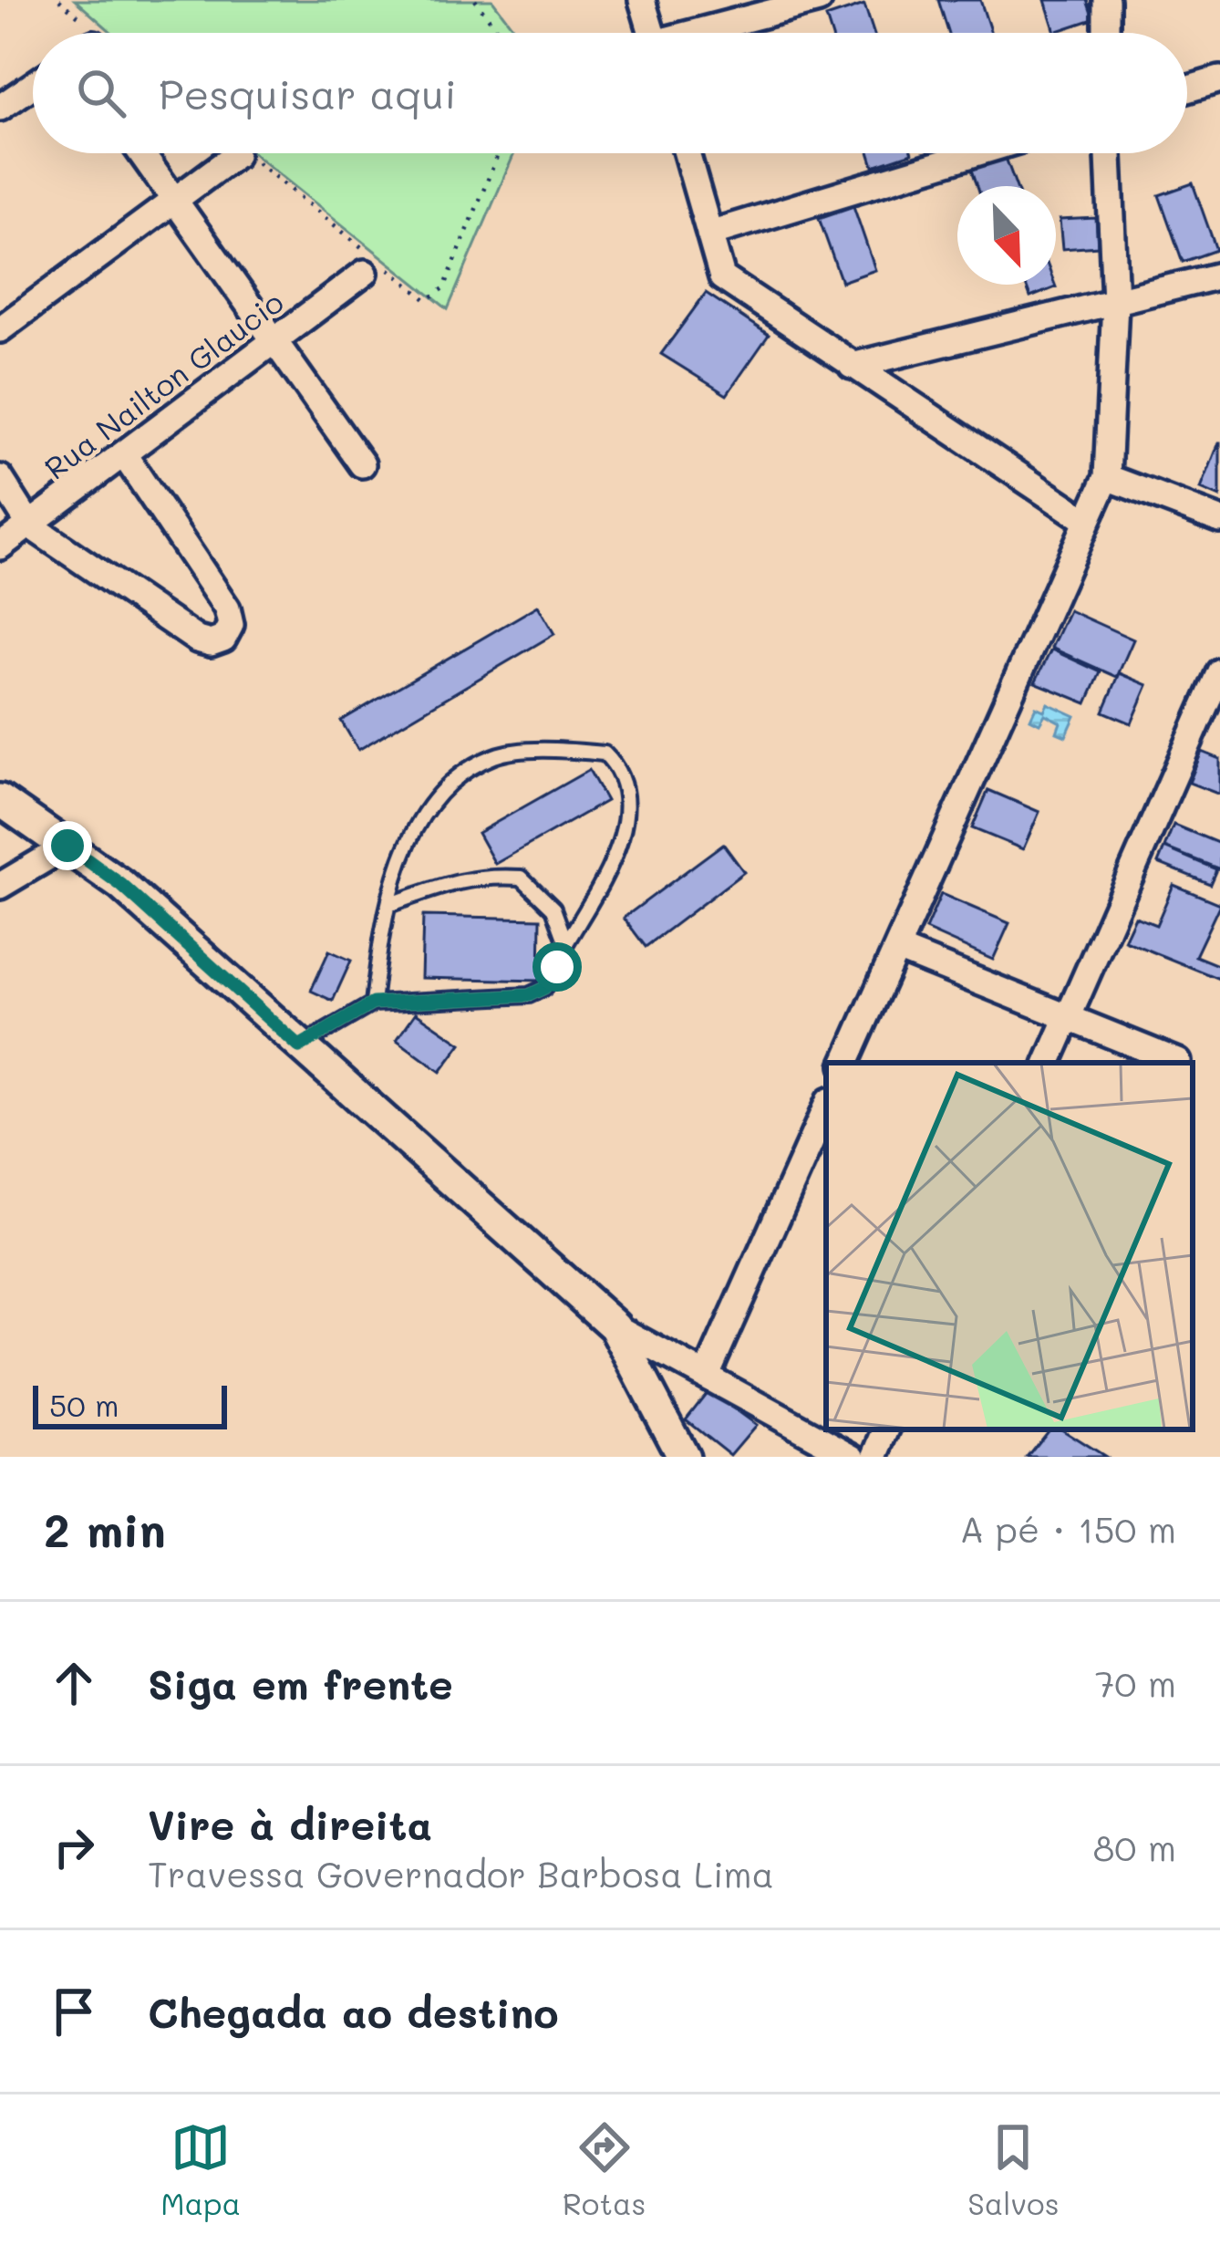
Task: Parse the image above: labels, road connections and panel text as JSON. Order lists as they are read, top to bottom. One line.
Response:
{"streets":{"street":["Rua Nailton Glaucio"]},"scale_bar":"50 m","north":"bottom right","page":{"search":"Pesquisar aqui","scale":"50 m","heading":["2 min","A pé · 150 m"],"list":[["Siga em frente","70 m"],["Vire à direita","Travessa Governador Barbosa Lima","80 m"],"Chegada ao destino"],"nav":["Mapa","Rotas","Salvos"]}}
